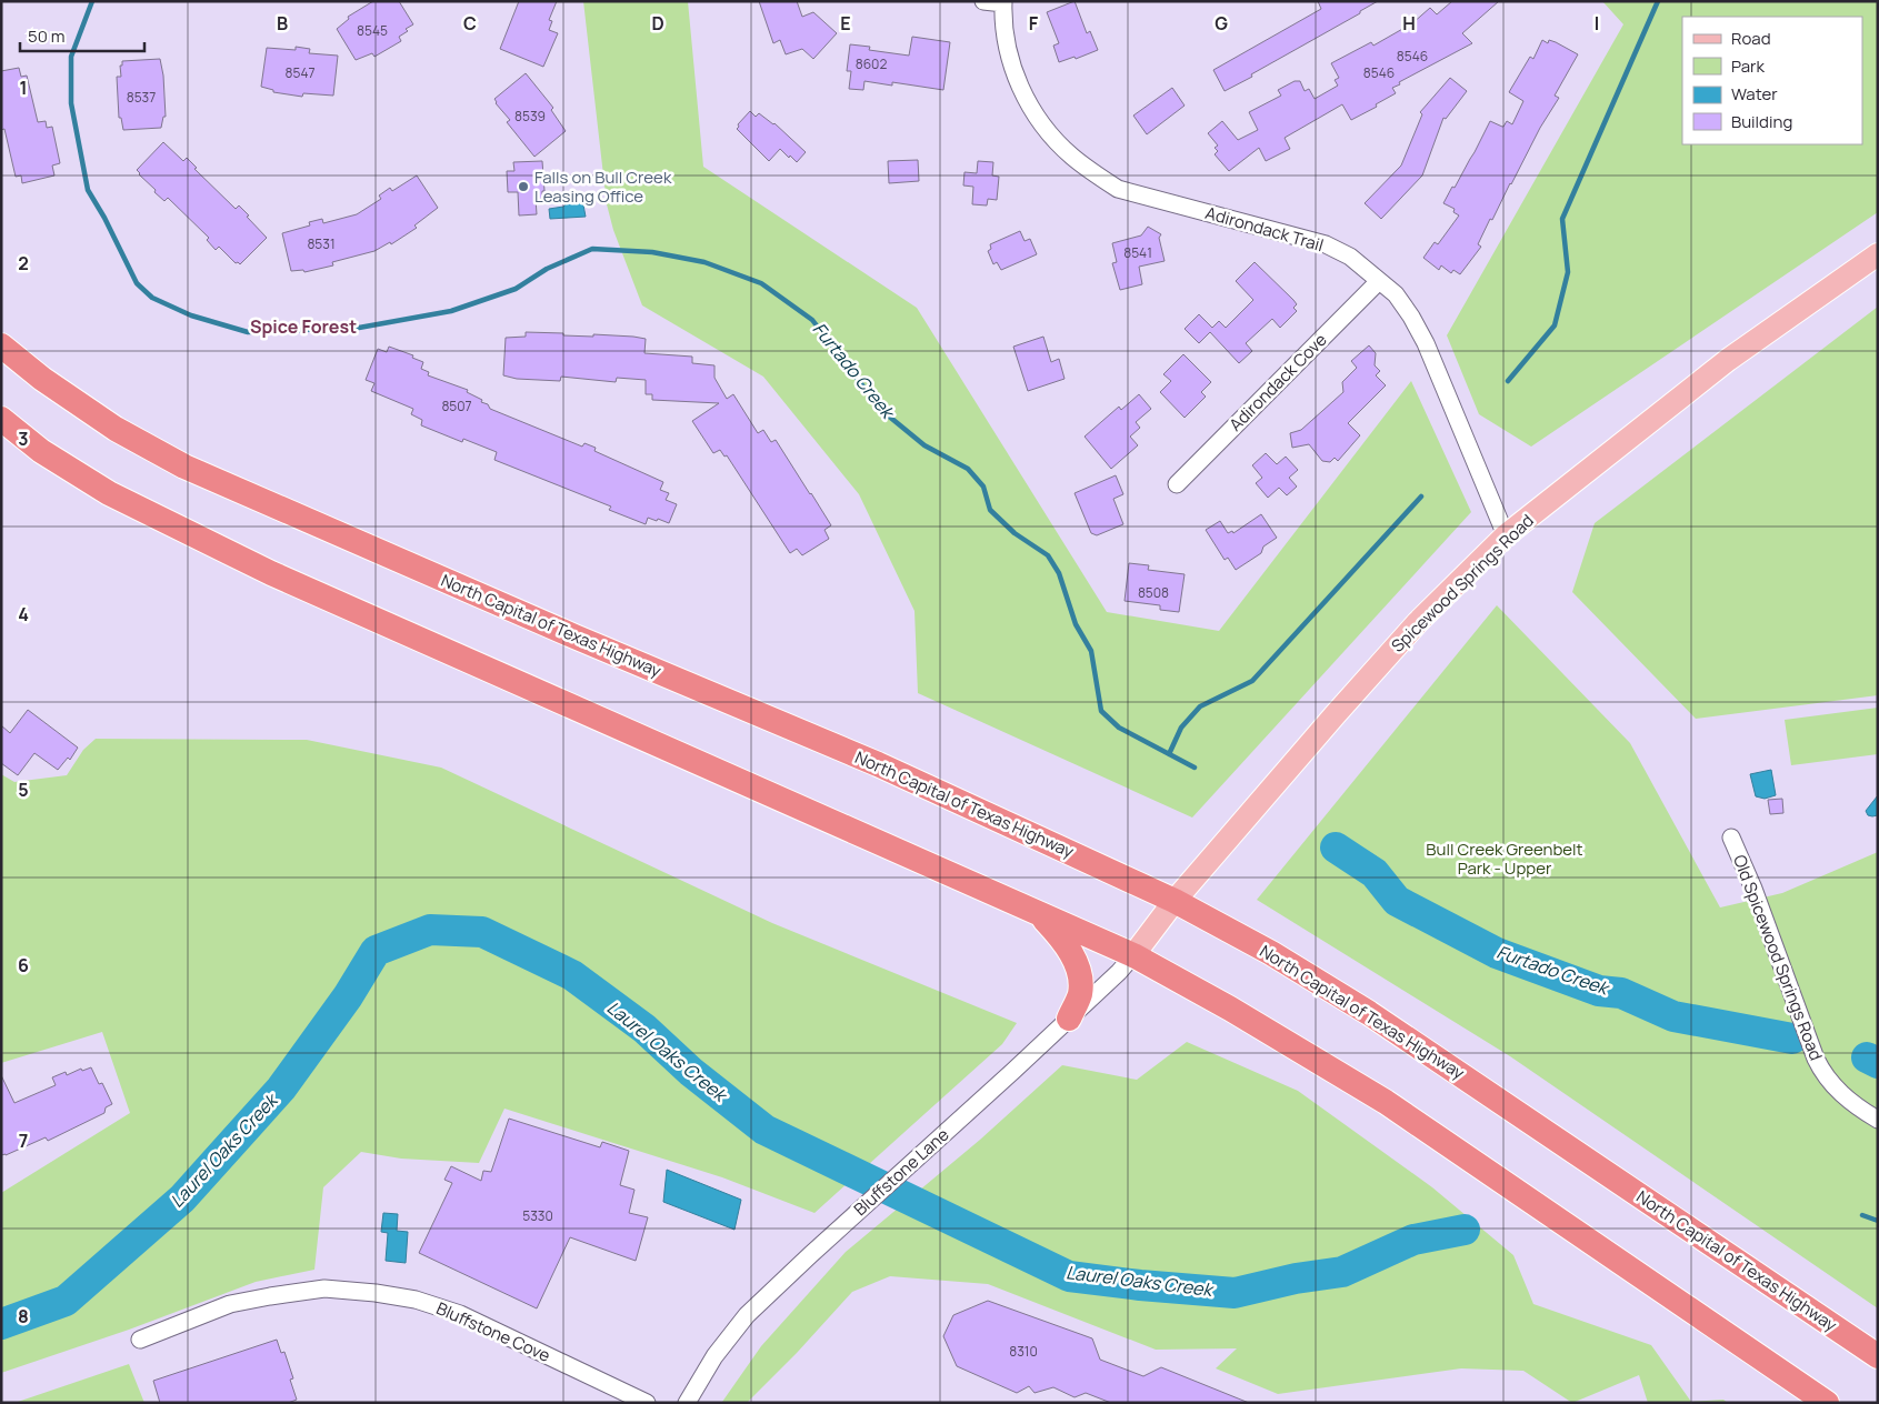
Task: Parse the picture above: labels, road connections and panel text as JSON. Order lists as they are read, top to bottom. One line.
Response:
{"streets":{"highway":["North Capital of Texas Highway"],"main road":["Spicewood Springs Road"],"street":["Adirondack Trail","Adirondack Cove","Old Spicewood Springs Road","Bluffstone Lane","Bluffstone Cove"]},"crossings":[["Adirondack Trail","Adirondack Cove"],["Adirondack Trail","Spicewood Springs Road"],["Spicewood Springs Road","North Capital of Texas Highway"],["Spicewood Springs Road","Bluffstone Lane"]],"districts":["Spice Forest"],"water":["Furtado Creek","Laurel Oaks Creek"],"parks":["Bull Creek Greenbelt Park - Upper"],"places":["Falls on Bull Creek Leasing Office"],"house_numbers":["8545","8546","8602","8547","8546","8537","8539","8531","8541","8507","8508","5330","8310"],"legend":["Road","Park","Water","Building"],"scale_bar":"50 m","grid":{"columns":["B","C","D","E","F","G","H","I"],"rows":["1","2","3","4","5","6","7","8"]}}
